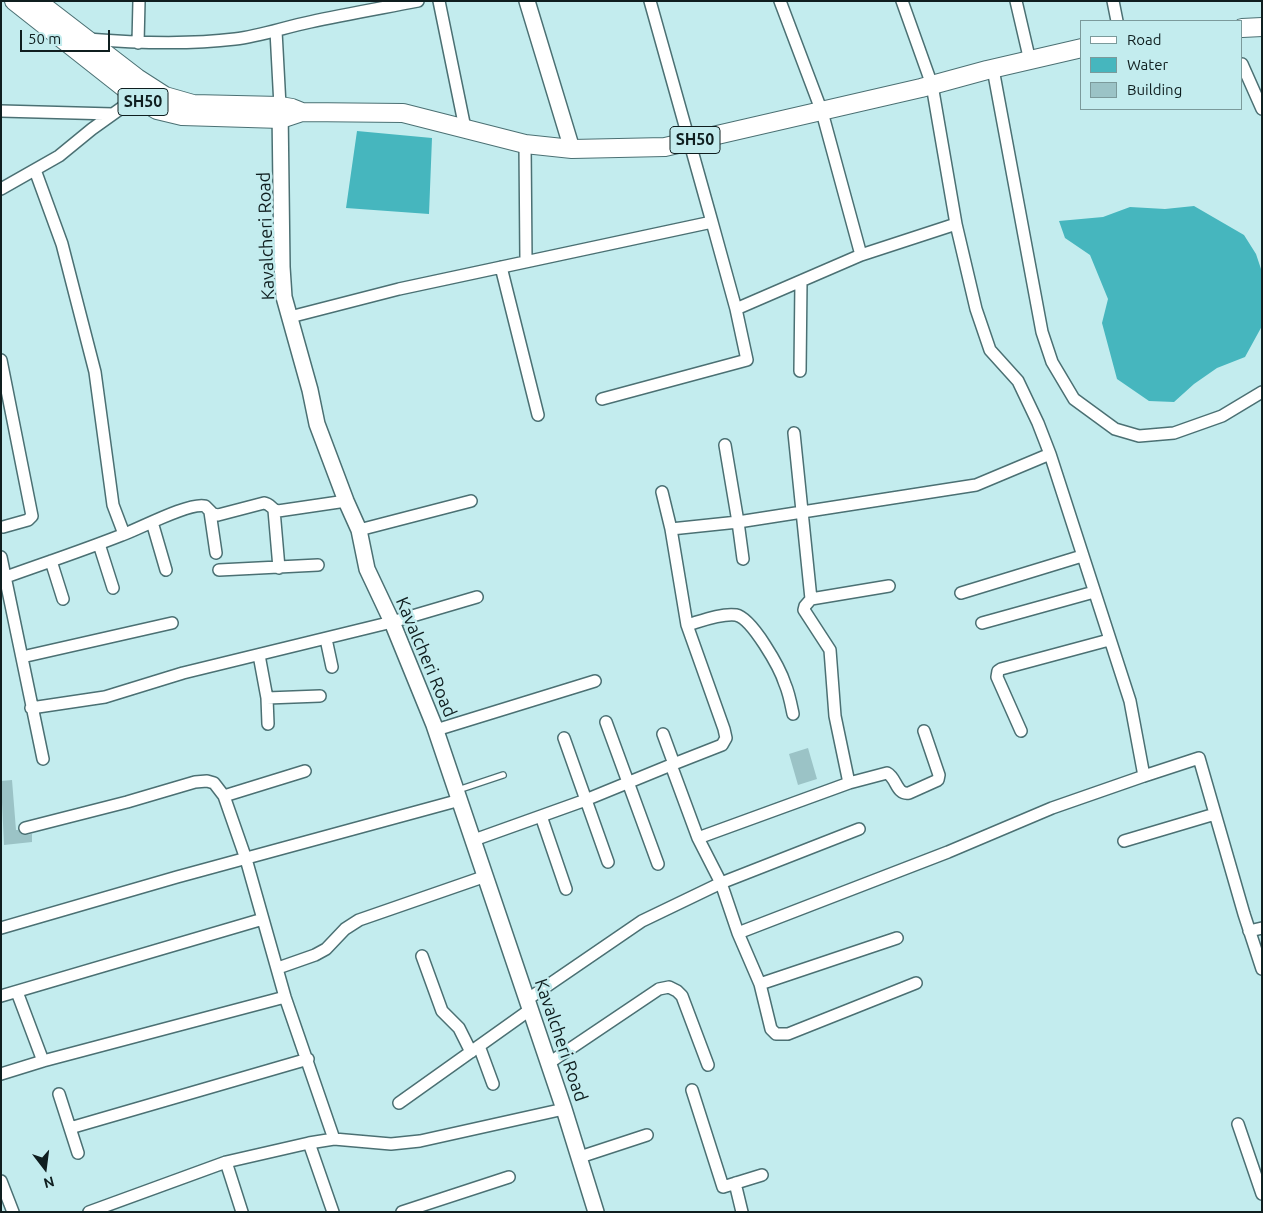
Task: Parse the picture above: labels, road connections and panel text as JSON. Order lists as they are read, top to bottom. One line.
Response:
{"streets":{"main road":["SH50"],"street":["Kavalcheri Road"]},"crossings":[["SH50","Kavalcheri Road"]],"legend":["Road","Water","Building"],"scale_bar":"50 m","north":"bottom"}
